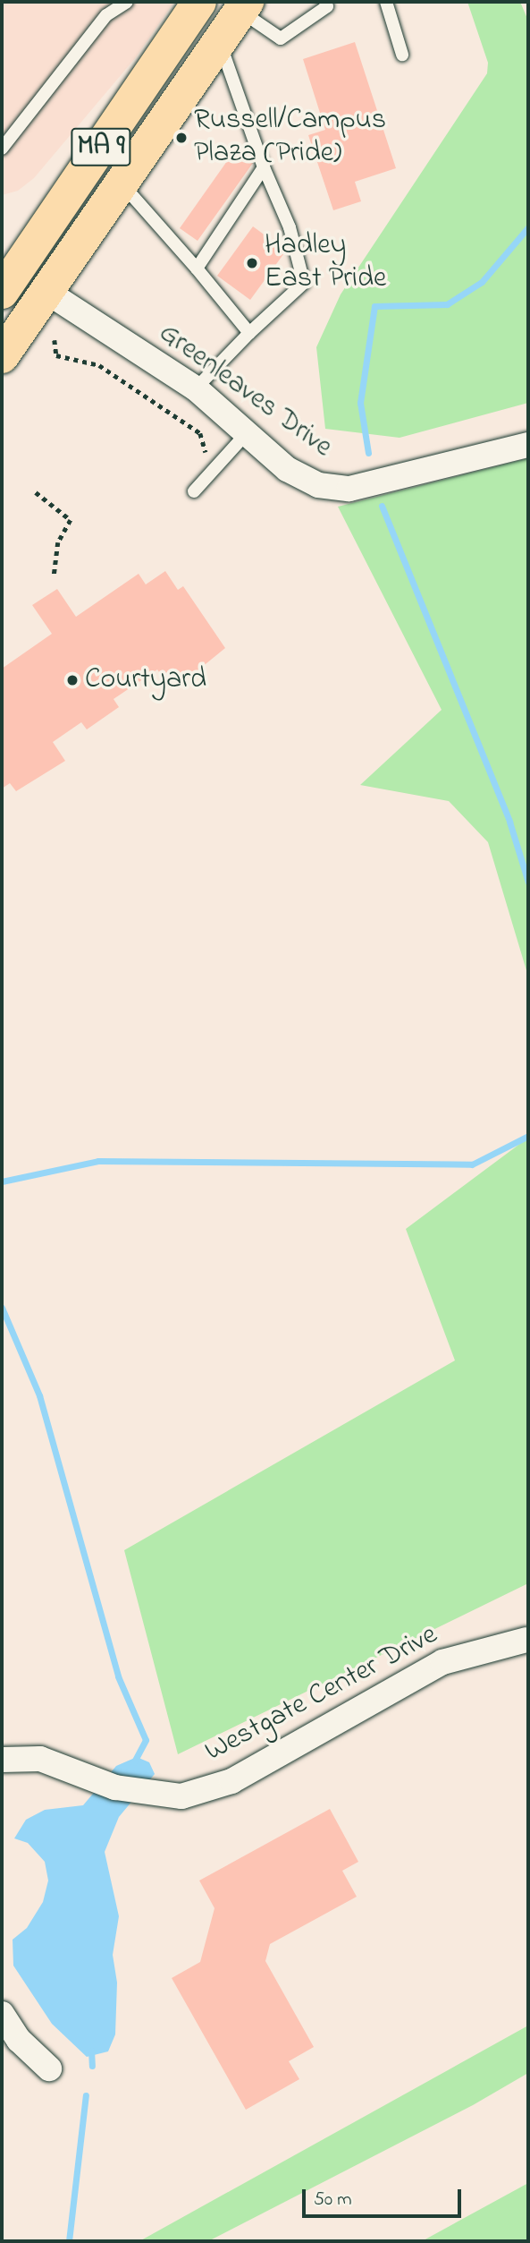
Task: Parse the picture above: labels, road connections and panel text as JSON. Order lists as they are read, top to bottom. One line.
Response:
{"streets":{"highway":["MA 9"],"street":["Greenleaves Drive","Westgate Center Drive"]},"crossings":[["MA 9","Greenleaves Drive"]],"places":["Russell/Campus Plaza (Pride)","Hadley East Pride","Courtyard"],"scale_bar":"50 m"}
